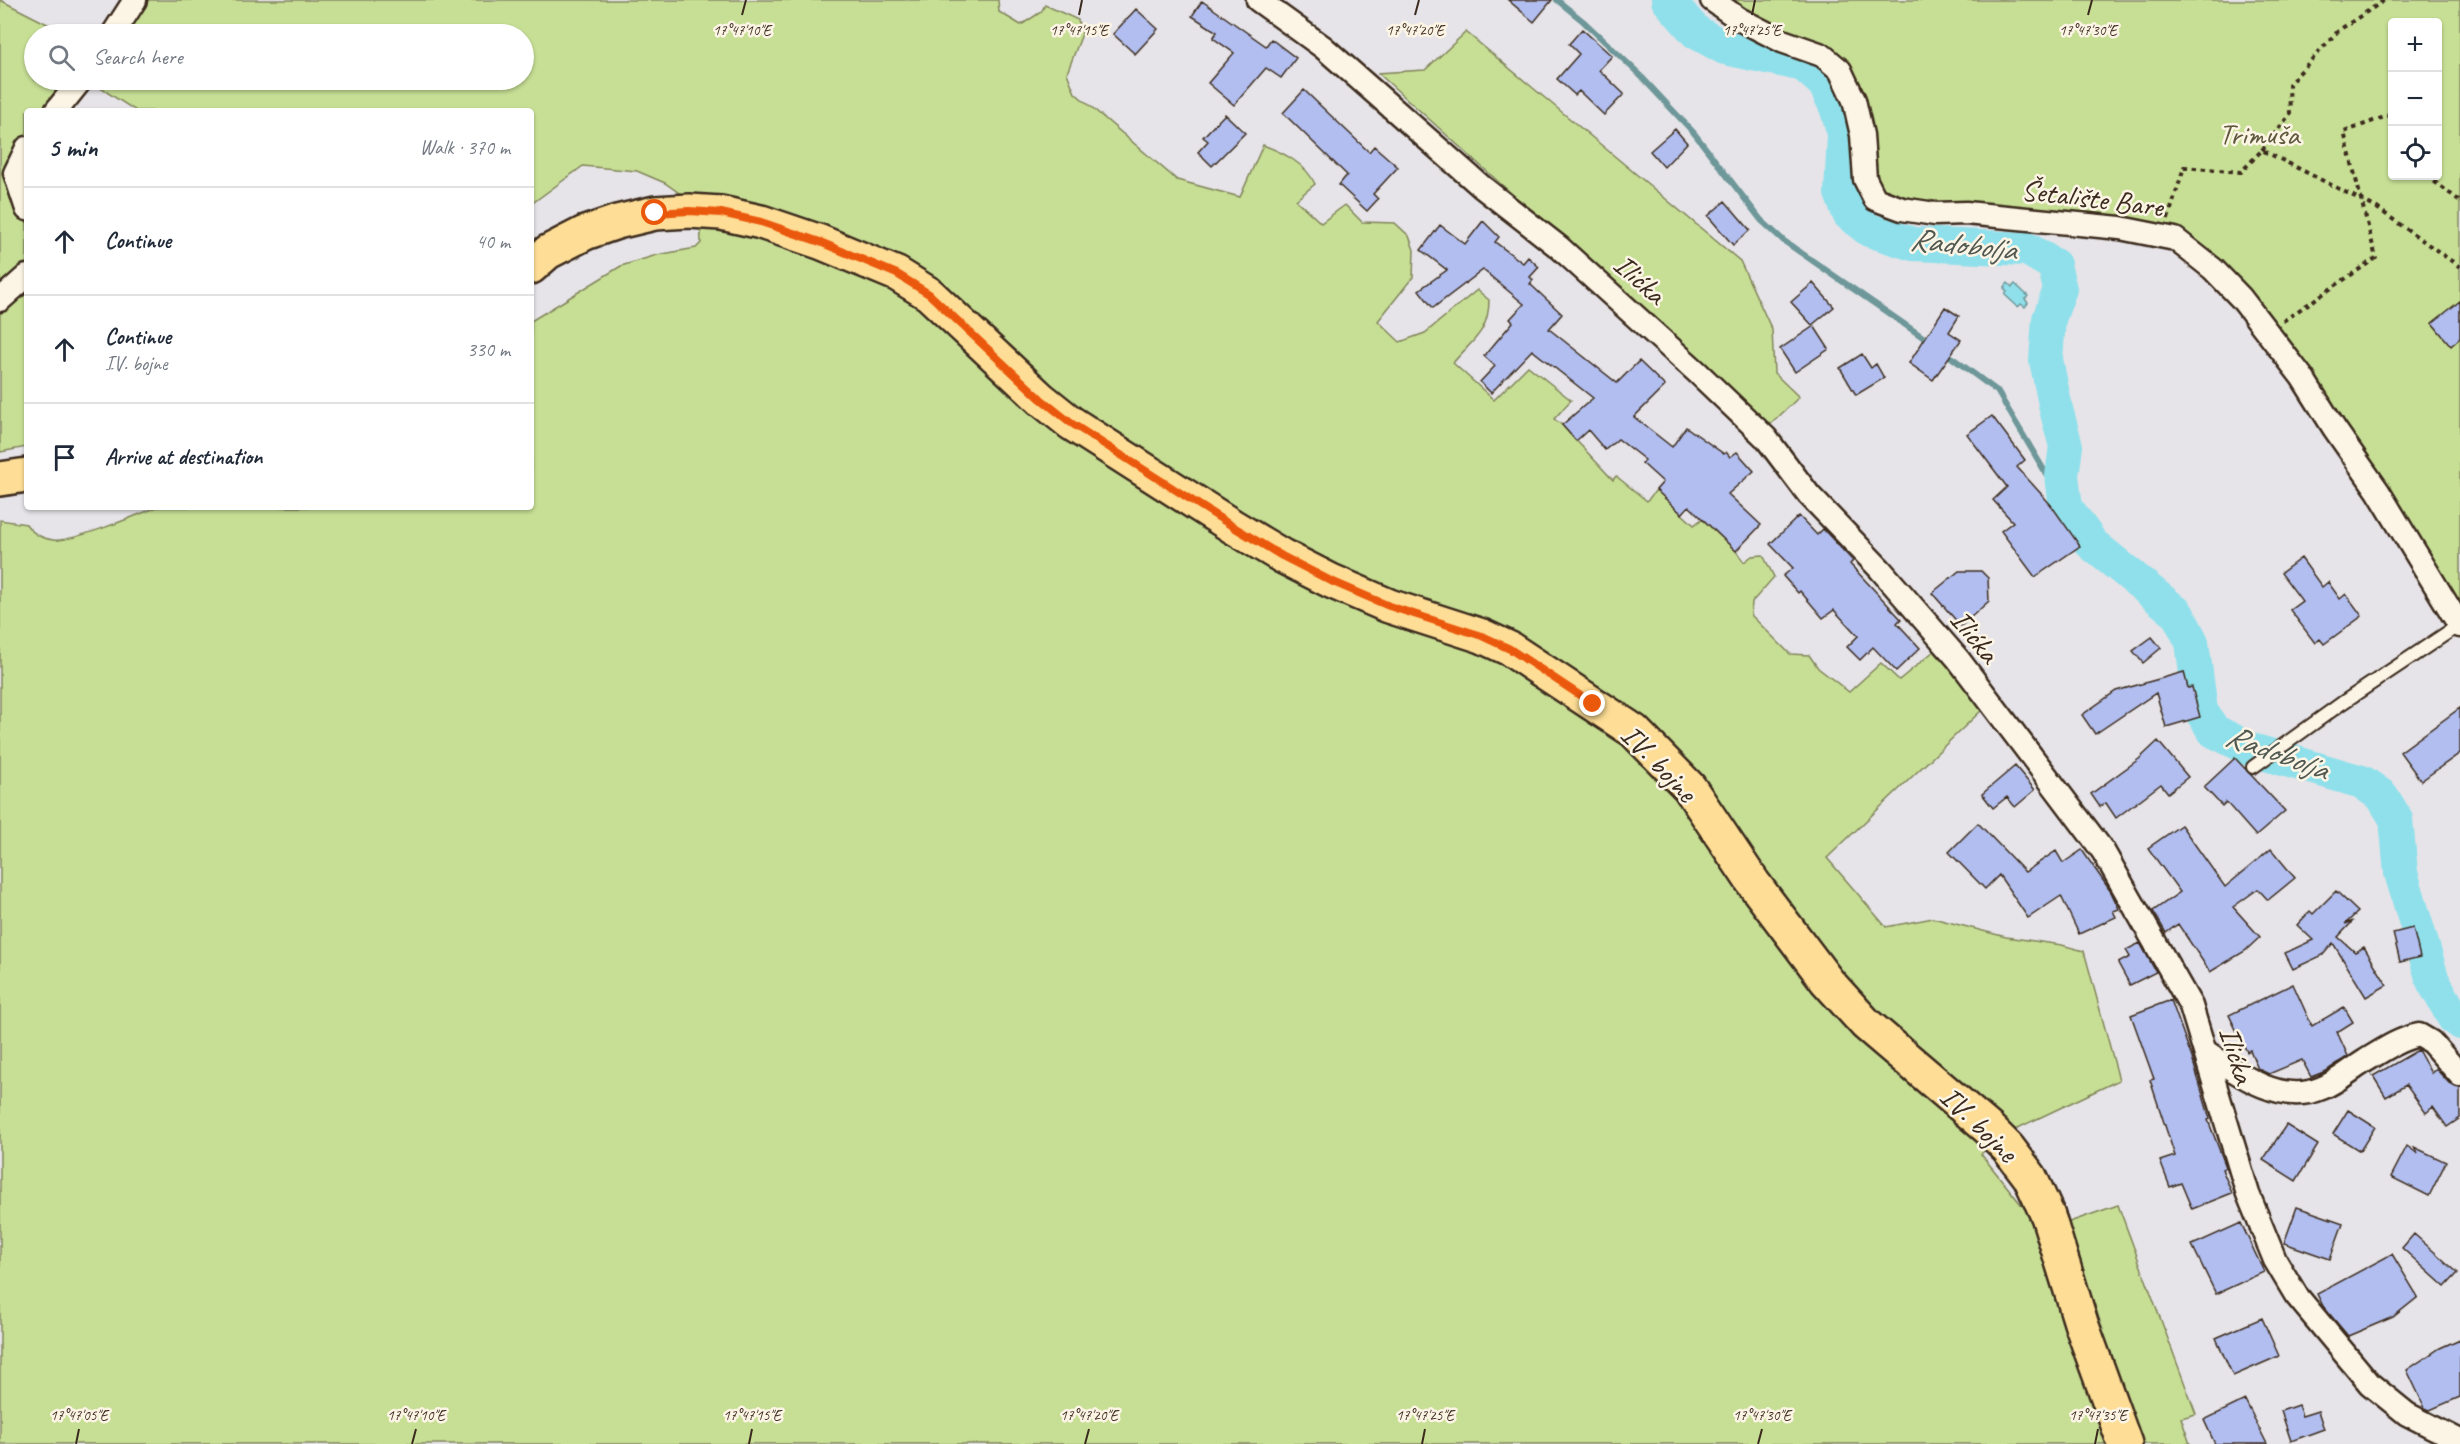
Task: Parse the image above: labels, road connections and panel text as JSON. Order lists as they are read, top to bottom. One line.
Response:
{"streets":{"main road":["IV. bojne"],"street":["Šetalište Bare","Ilićka"]},"water":["Radobolja"],"parks":["Trimuša"],"page":{"map_buttons":["+","−"],"search":"Search here","heading":["5 min","Walk · 370 m"],"list":[["Continue","40 m"],["Continue","IV. bojne","330 m"],"Arrive at destination"]},"coordinates":["17°47'10\"E","17°47'15\"E","17°47'20\"E","17°47'25\"E","17°47'30\"E","17°47'05\"E","17°47'35\"E"]}
